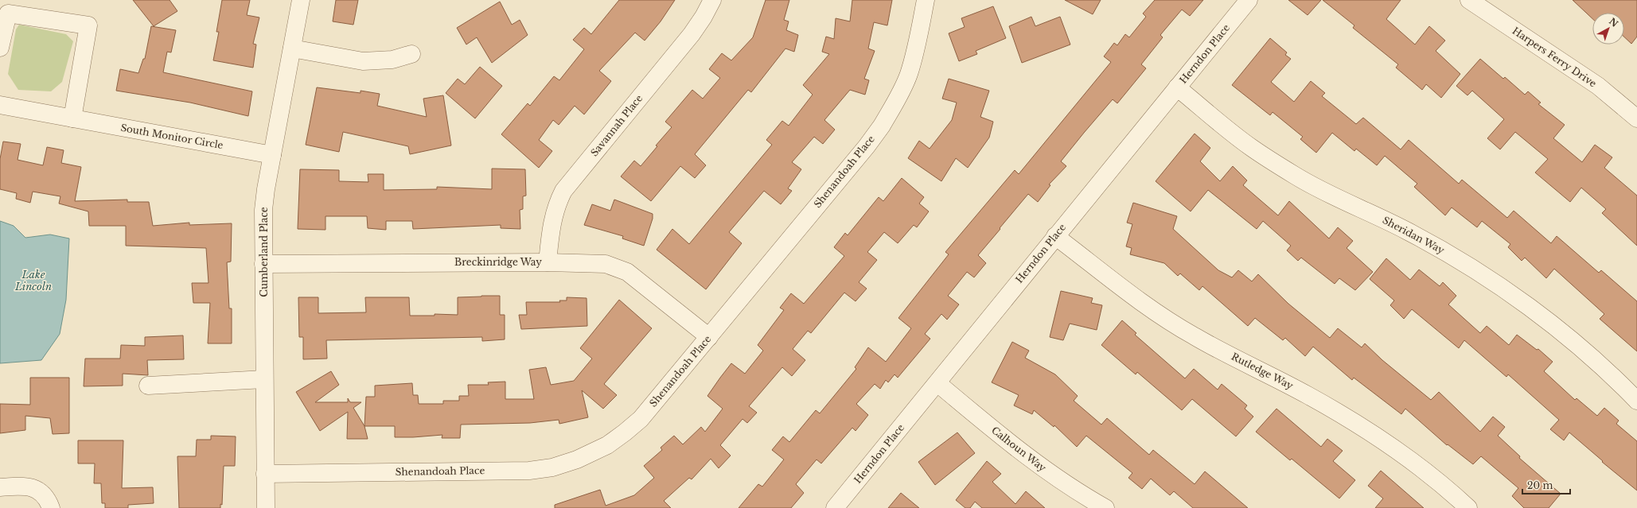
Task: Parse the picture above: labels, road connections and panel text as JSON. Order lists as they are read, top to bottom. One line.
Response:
{"streets":{"street":["Herndon Place","Harpers Ferry Drive","Savannah Place","South Monitor Circle","Shenandoah Place","Sheridan Way","Cumberland Place","Breckinridge Way","Rutledge Way","Calhoun Way"]},"crossings":[["Herndon Place","Sheridan Way"],["Herndon Place","Rutledge Way"],["Herndon Place","Calhoun Way"],["Savannah Place","Breckinridge Way"],["South Monitor Circle","Cumberland Place"],["Shenandoah Place","Cumberland Place"],["Shenandoah Place","Breckinridge Way"],["Cumberland Place","Breckinridge Way"]],"water":["Lake Lincoln"],"scale_bar":"20 m","north":"top right"}
